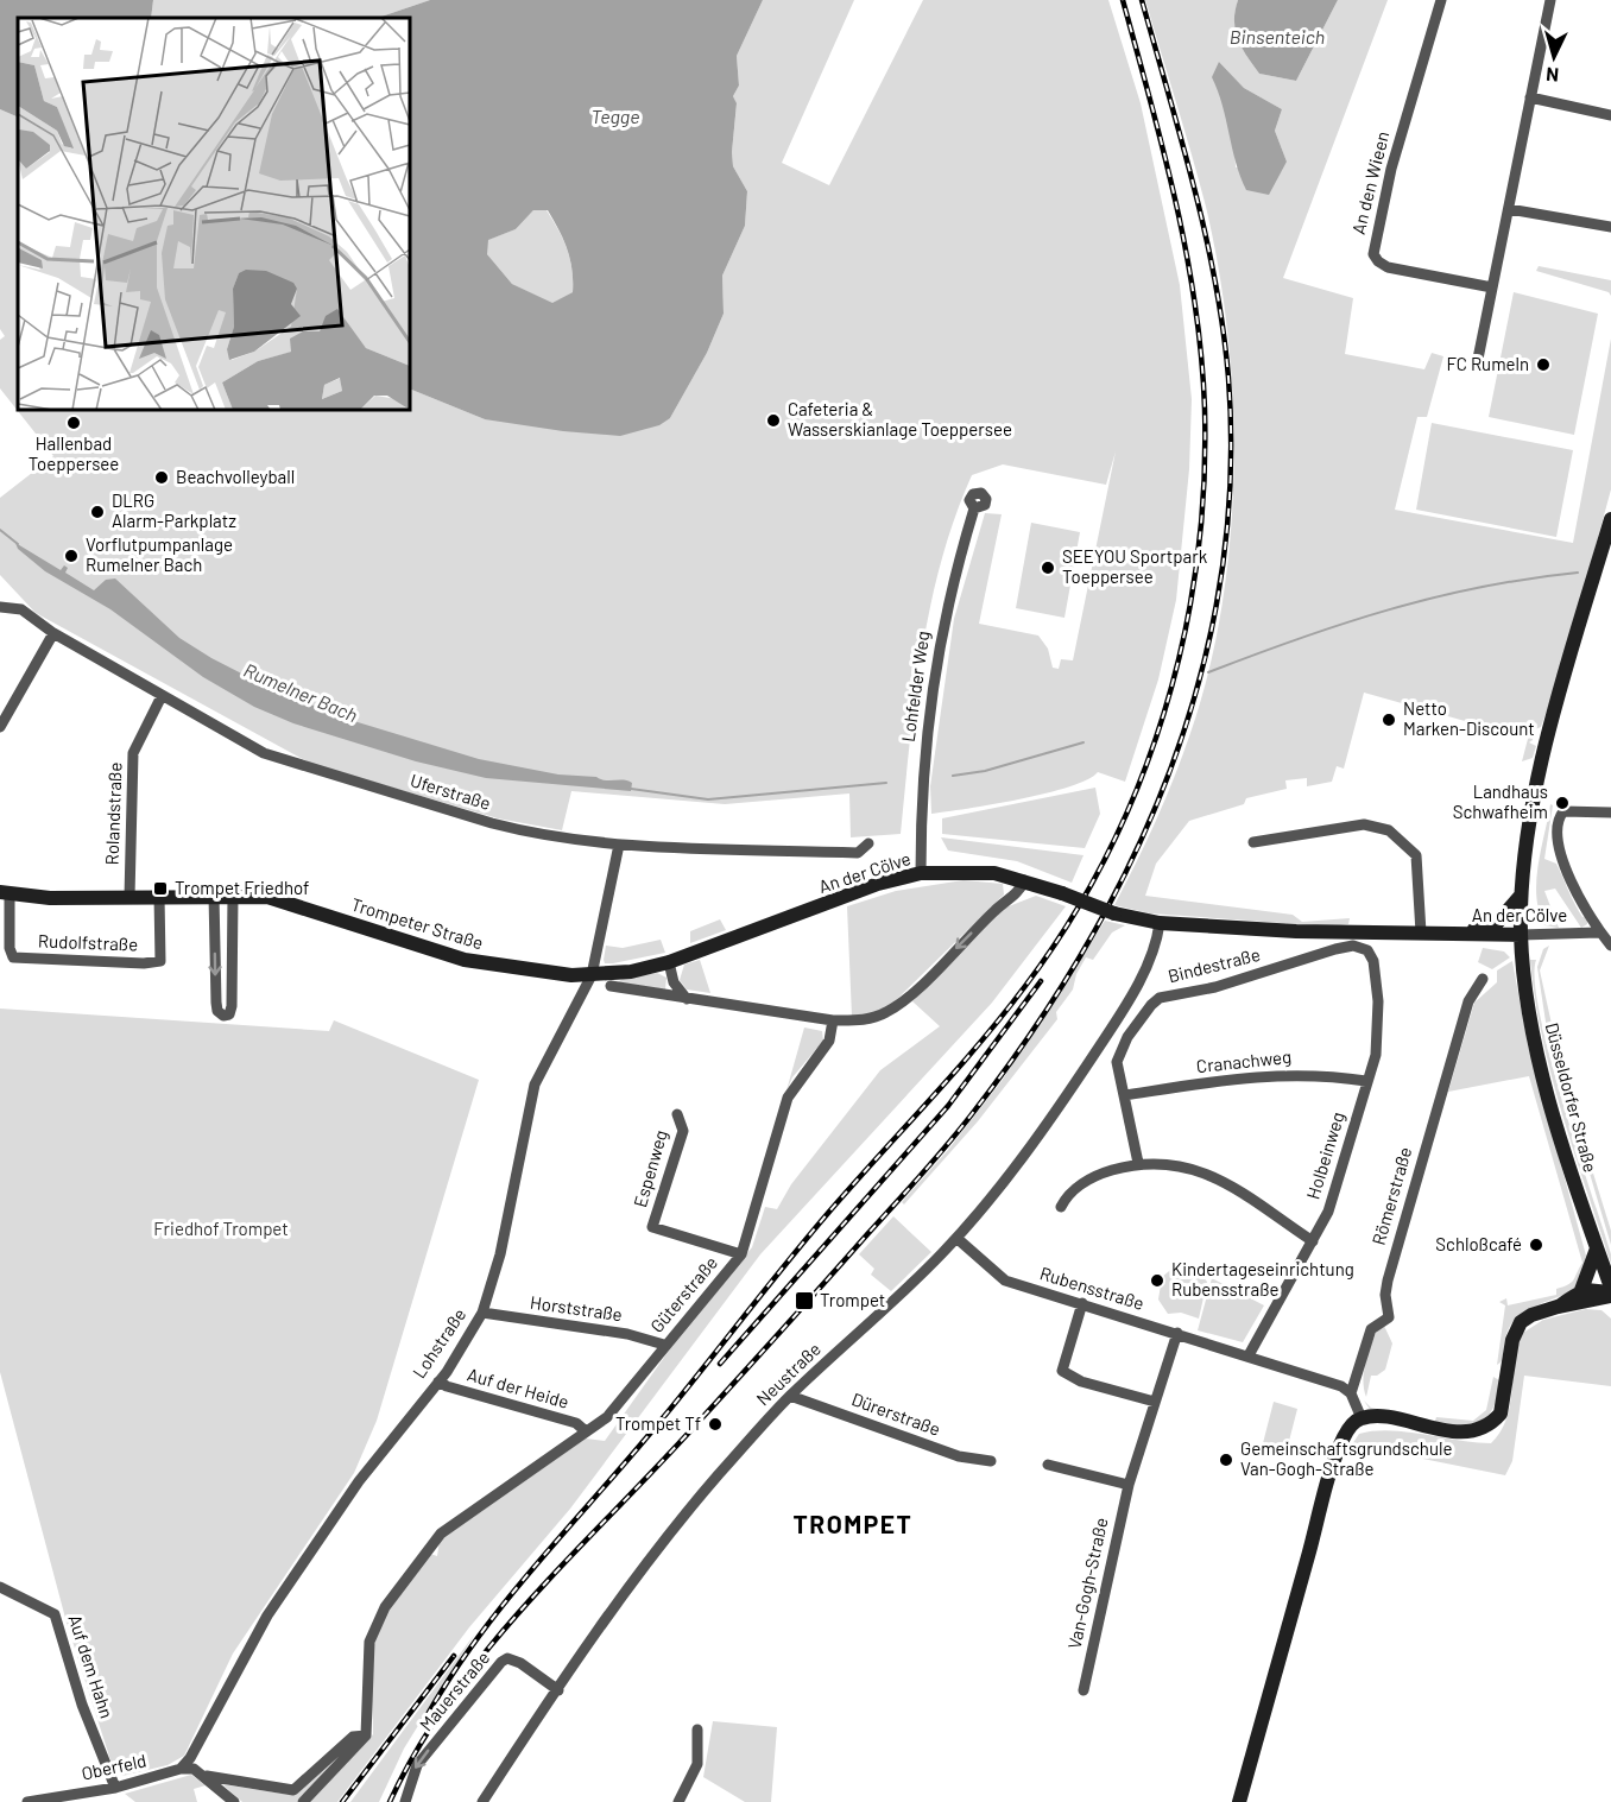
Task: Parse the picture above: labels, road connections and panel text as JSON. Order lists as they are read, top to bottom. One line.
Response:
{"streets":{"street":["An den Wieen","Lohfelder Weg","Uferstraße","Rolandstraße","An der Cölve","Trompeter Straße","Rudolfstraße","Bindestraße","Cranachweg","Düsseldorfer Straße","Holbeinweg","Espenweg","Römerstraße","Rubensstraße","Güterstraße","Horststraße","Lohstraße","Neustraße","Auf der Heide","Dürerstraße","Van-Gogh-Straße","Auf dem Hahn","Mauerstraße","Oberfeld"]},"crossings":[["Lohfelder Weg","An der Cölve"],["Uferstraße","Rolandstraße"],["Uferstraße","Lohstraße"],["Rolandstraße","Trompeter Straße"],["An der Cölve","Trompeter Straße"],["An der Cölve","Düsseldorfer Straße"],["An der Cölve","Lohstraße"],["An der Cölve","Neustraße"],["Trompeter Straße","Rudolfstraße"],["Trompeter Straße","Lohstraße"],["Bindestraße","Cranachweg"],["Bindestraße","Holbeinweg"],["Cranachweg","Holbeinweg"],["Holbeinweg","Rubensstraße"],["Espenweg","Güterstraße"],["Römerstraße","Rubensstraße"],["Rubensstraße","Neustraße"],["Rubensstraße","Van-Gogh-Straße"],["Güterstraße","Horststraße"],["Güterstraße","Auf der Heide"],["Horststraße","Lohstraße"],["Lohstraße","Auf der Heide"],["Lohstraße","Oberfeld"],["Neustraße","Dürerstraße"],["Neustraße","Mauerstraße"],["Auf dem Hahn","Oberfeld"]],"districts":["TROMPET"],"water":["Binsenteich","Tegge","Rumelner Bach"],"parks":["Friedhof Trompet"],"places":{"other":["FC Rumeln","Cafeteria & Wasserskianlage Toeppersee","Hallenbad Toeppersee","Beachvolleyball","DLRG Alarm-Parkplatz","Vorflutpumpanlage Rumelner Bach","SEEYOU Sportpark Toeppersee","Netto Marken-Discount","Landhaus Schwafheim","Schloßcafé","Kindertageseinrichtung Rubensstraße","Trompet Tf","Gemeinschaftsgrundschule Van-Gogh-Straße"],"transit":["Trompet Friedhof","Trompet"]},"north":"bottom"}
